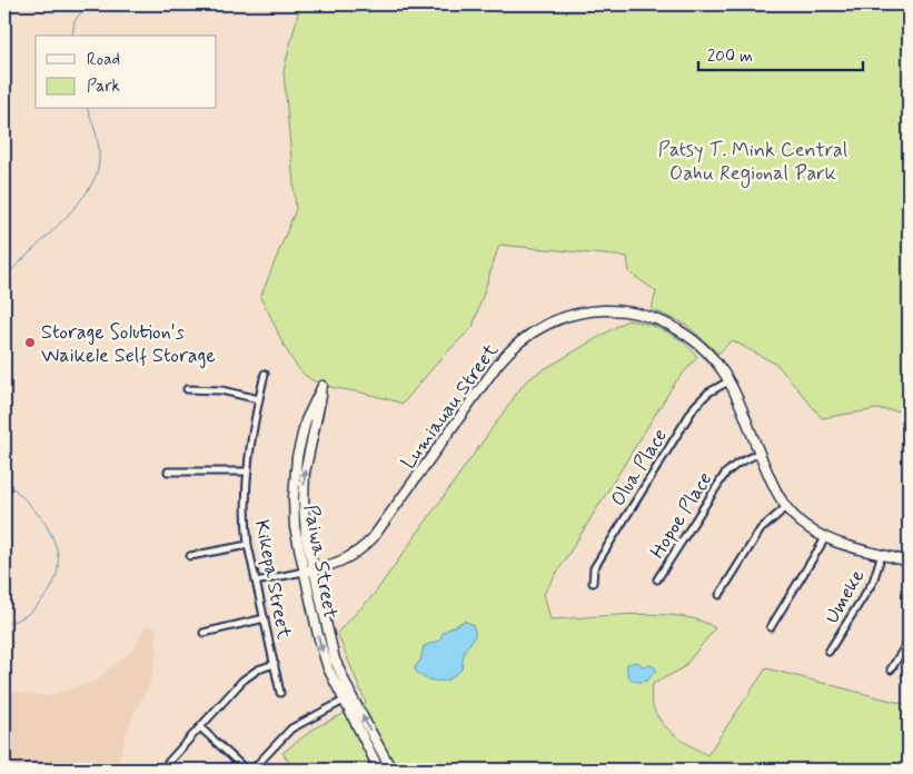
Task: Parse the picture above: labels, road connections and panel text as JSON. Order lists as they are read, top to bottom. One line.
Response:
{"streets":{"street":["Lumiauau Street","Olua Place","Hopoe Place","Paiwa Street","Kikepa Street","Umeke"]},"crossings":[["Lumiauau Street","Olua Place"],["Lumiauau Street","Hopoe Place"],["Lumiauau Street","Paiwa Street"],["Lumiauau Street","Kikepa Street"],["Lumiauau Street","Umeke"]],"parks":["Patsy T. Mink Central Oahu Regional Park"],"places":["Storage Solution's Waikele Self Storage"],"legend":["Road","Park"],"scale_bar":"200 m"}
